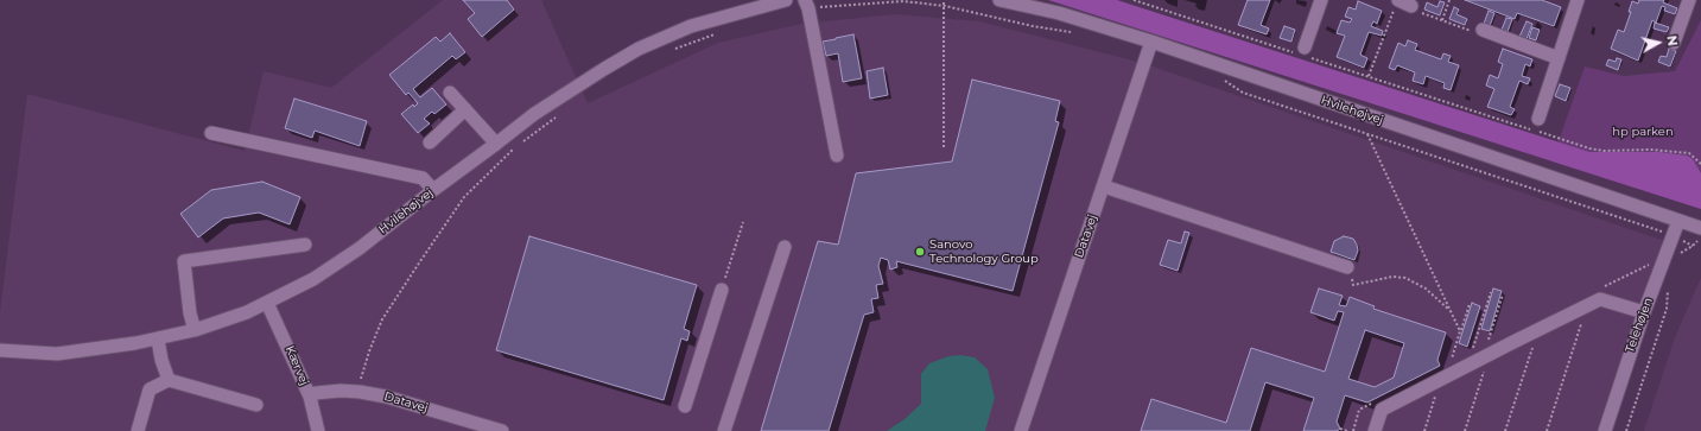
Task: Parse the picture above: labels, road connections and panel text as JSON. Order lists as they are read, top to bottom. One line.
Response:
{"streets":{"street":["Hvilehøjvej","Datavej","Telehøjen","Kærvej"]},"crossings":[["Hvilehøjvej","Datavej"],["Hvilehøjvej","Telehøjen"],["Hvilehøjvej","Kærvej"],["Datavej","Kærvej"]],"parks":["hp parken"],"places":["Sanovo Technology Group"],"north":"right"}
